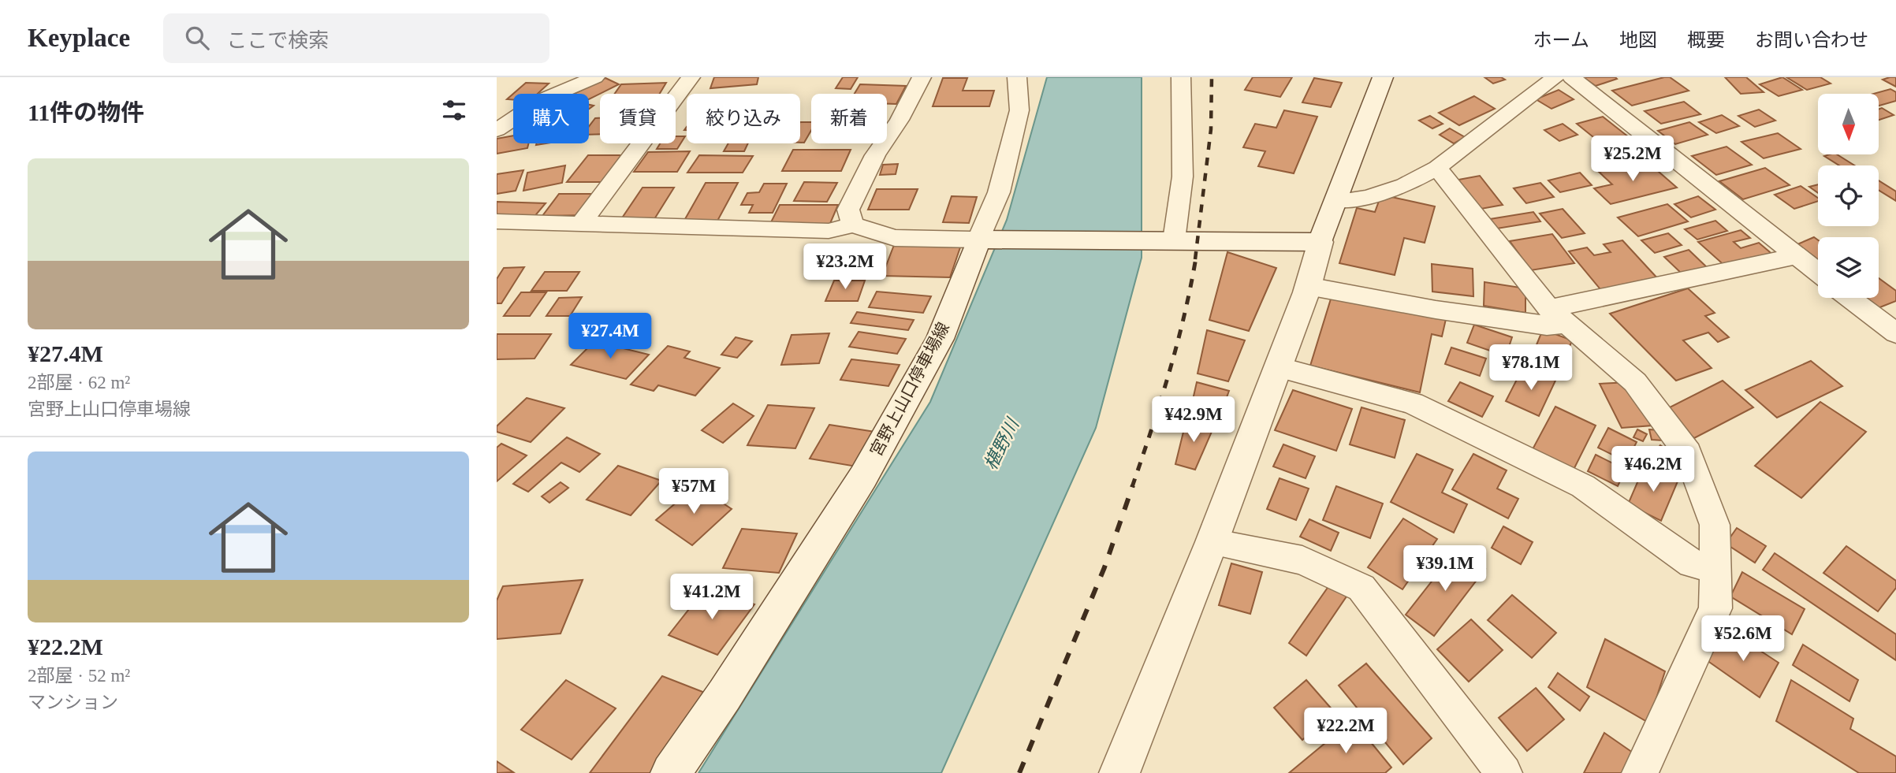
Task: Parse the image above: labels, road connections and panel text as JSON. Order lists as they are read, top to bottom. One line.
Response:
{"streets":{"main road":["宮野上山口停車場線"]},"water":["椹野川"],"north":"bottom","page":{"header":"Keyplace","search":"ここで検索","nav":["ホーム","地図","概要","お問い合わせ"],"heading":"11件の物件","chip":["購入","賃貸","絞り込み","新着"],"price":["¥25.2M","¥23.2M","¥27.4M","¥78.1M","¥42.9M","¥46.2M","¥57M","¥39.1M","¥41.2M","¥52.6M","¥22.2M"],"list":[{"name":"¥27.4M","note":"2部屋 · 62 m² · 宮野上山口停車場線"},{"name":"¥22.2M","note":"2部屋 · 52 m² · マンション"}]}}
